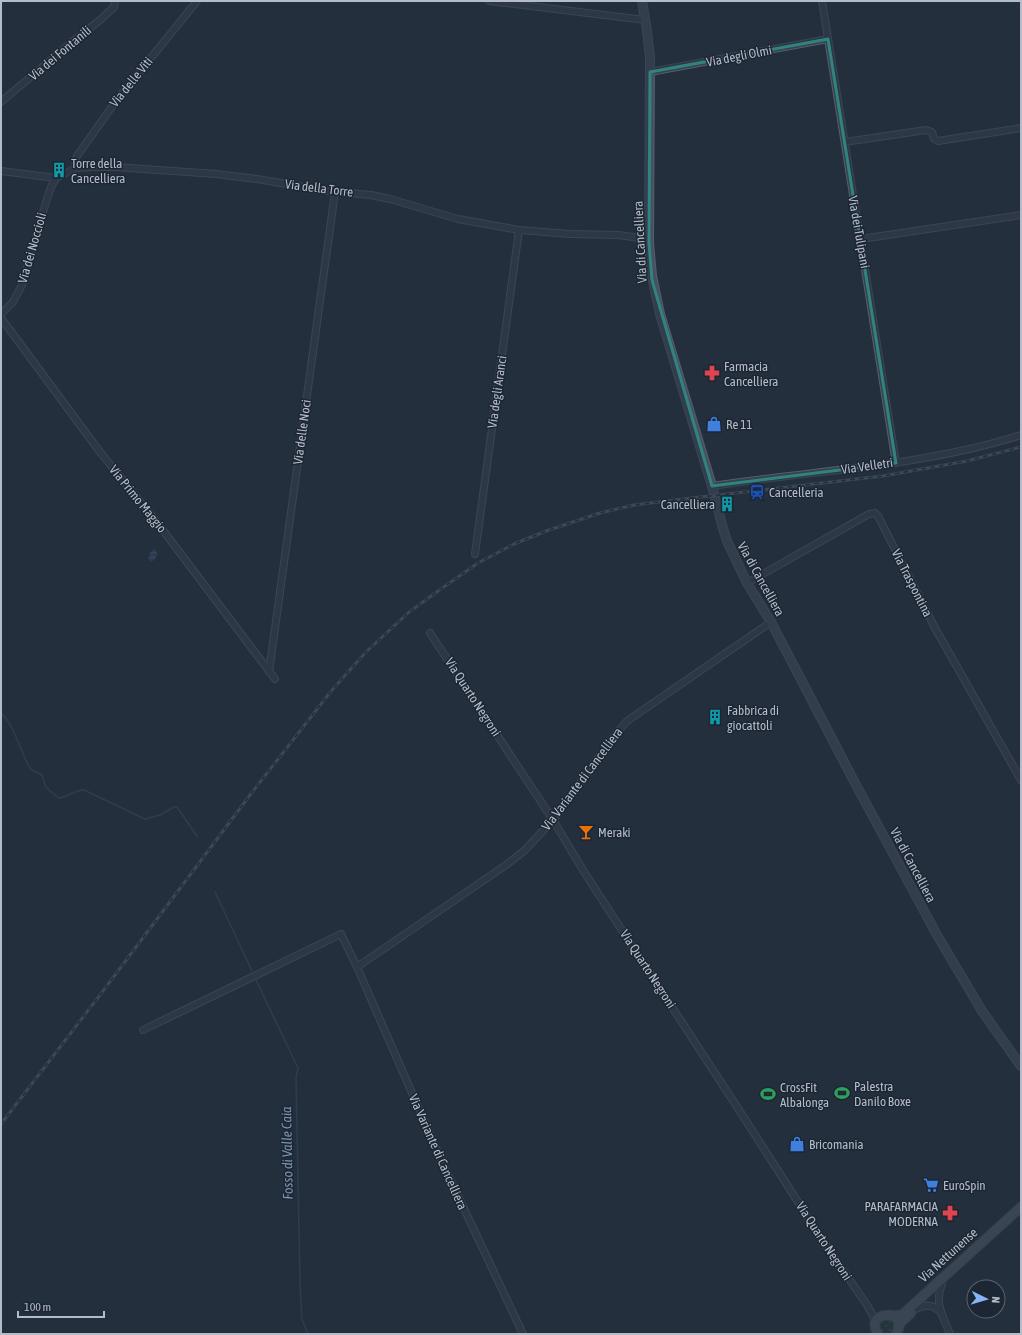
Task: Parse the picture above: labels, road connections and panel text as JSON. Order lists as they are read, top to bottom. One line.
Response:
{"streets":{"main road":["Via Nettunense"],"street":["Via dei Fontanili","Via degli Olmi","Via delle Viti","Via della Torre","Via dei Tulipani","Via di Cancelliera","Via dei Noccioli","Via degli Aranci","Via delle Noci","Via Velletri","Via Primo Maggio","Via Traspontina","Via Quarto Negroni","Via Variante di Cancelliera"]},"crossings":[["Via degli Olmi","Via dei Tulipani"],["Via degli Olmi","Via di Cancelliera"],["Via delle Viti","Via della Torre"],["Via della Torre","Via di Cancelliera"],["Via della Torre","Via dei Noccioli"],["Via della Torre","Via degli Aranci"],["Via della Torre","Via delle Noci"],["Via dei Tulipani","Via Velletri"],["Via di Cancelliera","Via Velletri"],["Via di Cancelliera","Via Traspontina"],["Via di Cancelliera","Via Variante di Cancelliera"],["Via delle Noci","Via Primo Maggio"],["Via Quarto Negroni","Via Variante di Cancelliera"],["Via Quarto Negroni","Via Nettunense"]],"water":["Fosso di Valle Caia"],"places":{"building":["Torre della Cancelliera","Cancelliera","Fabbrica di giocattoli"],"pharmacy":["Farmacia Cancelliera","PARAFARMACIA MODERNA"],"shop":["Re 11","Bricomania"],"station":["Cancelleria"],"bar":["Meraki"],"sports":["Palestra Danilo Boxe","CrossFit Albalonga"],"supermarket":["EuroSpin"]},"scale_bar":"100 m","north":"right"}
